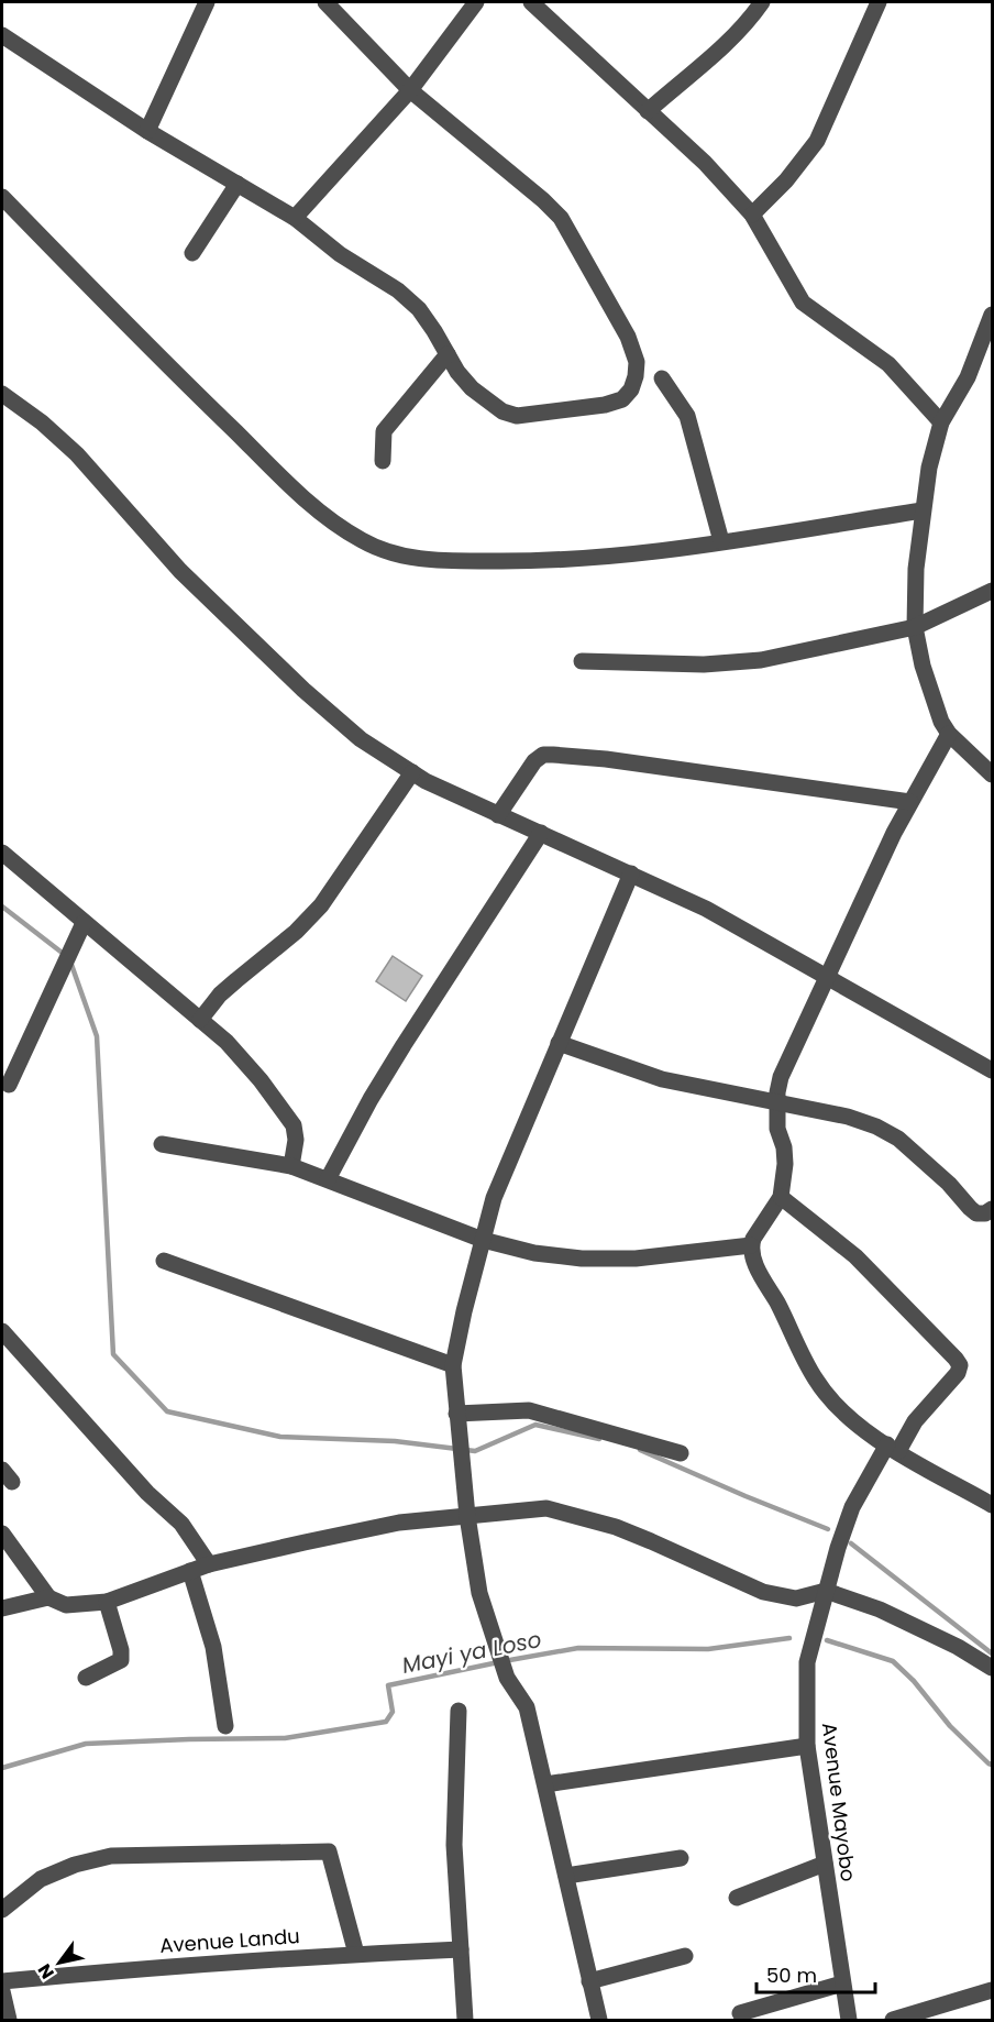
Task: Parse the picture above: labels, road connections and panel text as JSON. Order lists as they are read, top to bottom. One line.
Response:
{"streets":{"street":["Avenue Mayobo","Avenue Landu"]},"water":["Mayi ya Loso"],"scale_bar":"50 m","north":"bottom left"}
